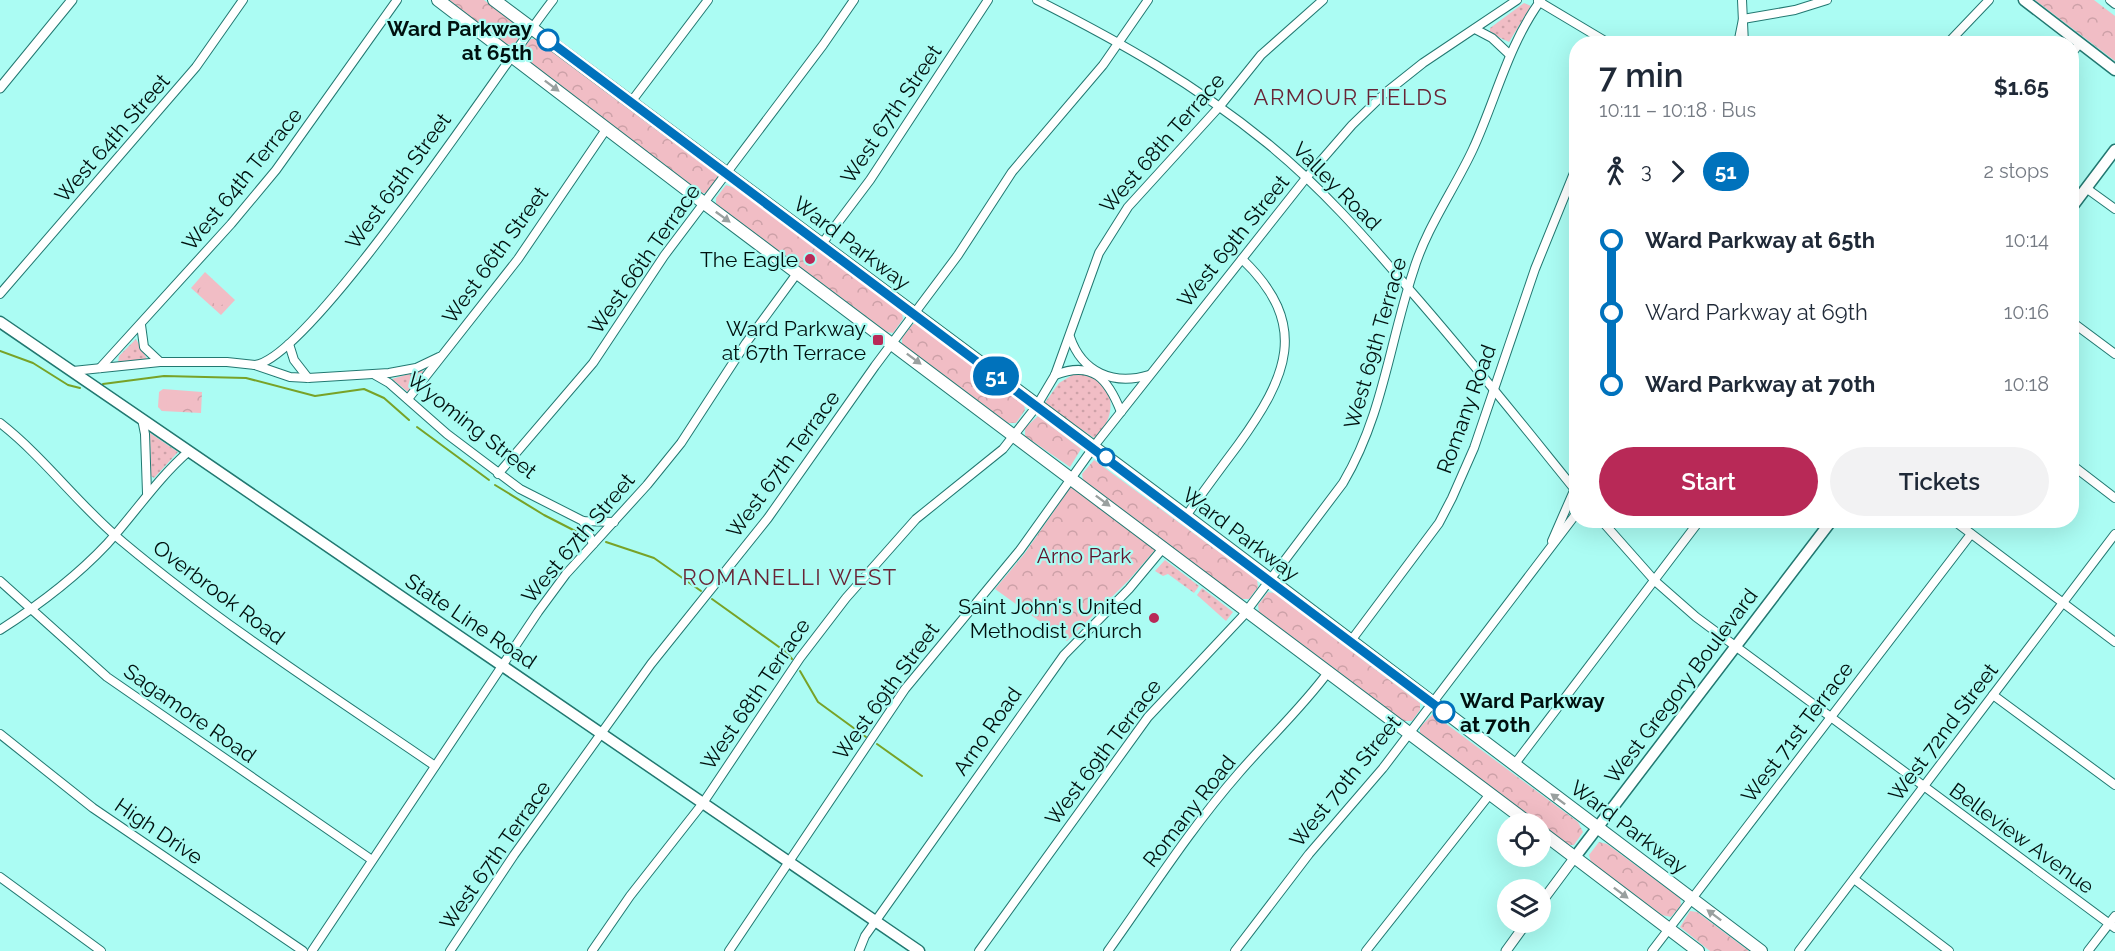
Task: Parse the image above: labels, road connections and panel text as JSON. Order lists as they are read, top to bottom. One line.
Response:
{"streets":{"main road":["Ward Parkway","State Line Road","West Gregory Boulevard"],"street":["West 67th Street","West 64th Street","West 68th Terrace","West 64th Terrace","West 65th Street","Valley Road","West 69th Street","West 66th Street","West 66th Terrace","West 69th Terrace","Romany Road","Wyoming Street","West 67th Terrace","Overbrook Road","Sagamore Road","Arno Road","West 71st Terrace","West 72nd Street","West 70th Street","High Drive","Belleview Avenue"]},"crossings":[["West 67th Street","Ward Parkway"],["West 67th Street","Wyoming Street"],["West 67th Street","Overbrook Road"],["West 67th Street","State Line Road"],["West 67th Street","Sagamore Road"],["West 68th Terrace","Valley Road"],["West 68th Terrace","West 69th Street"],["West 68th Terrace","Ward Parkway"],["West 68th Terrace","State Line Road"],["West 64th Terrace","Wyoming Street"],["West 65th Street","Ward Parkway"],["West 65th Street","Wyoming Street"],["Valley Road","West 69th Street"],["Valley Road","West 69th Terrace"],["Valley Road","Romany Road"],["Valley Road","West 67th Terrace"],["West 69th Street","Ward Parkway"],["West 69th Street","State Line Road"],["Ward Parkway","West 66th Terrace"],["Ward Parkway","West 69th Terrace"],["Ward Parkway","Romany Road"],["Ward Parkway","West 67th Terrace"],["Ward Parkway","West Gregory Boulevard"],["Ward Parkway","West 71st Terrace"],["Ward Parkway","West 70th Street"],["West 66th Street","Wyoming Street"],["West 66th Terrace","Wyoming Street"],["Wyoming Street","State Line Road"],["West 67th Terrace","State Line Road"],["State Line Road","Arno Road"],["West Gregory Boulevard","Belleview Avenue"],["West 71st Terrace","Belleview Avenue"],["West 72nd Street","Belleview Avenue"]],"districts":["ARMOUR FIELDS","ROMANELLI WEST"],"parks":["Arno Park"],"places":{"other":["Ward Parkway at 65th","The Eagle","Saint John's United Methodist Church","Ward Parkway at 70th"],"transit":["Ward Parkway at 67th Terrace"]},"lines":["bus line 51"],"page":{"on_map":"51","heading":["7 min","10:11 – 10:18 · Bus","$1.65"],"legs":["3","51","2 stops"],"list":[{"name":"Ward Parkway at 65th","value":"10:14"},{"name":"Ward Parkway at 69th","value":"10:16"},{"name":"Ward Parkway at 70th","value":"10:18"}],"buttons":["Start","Tickets"]}}
